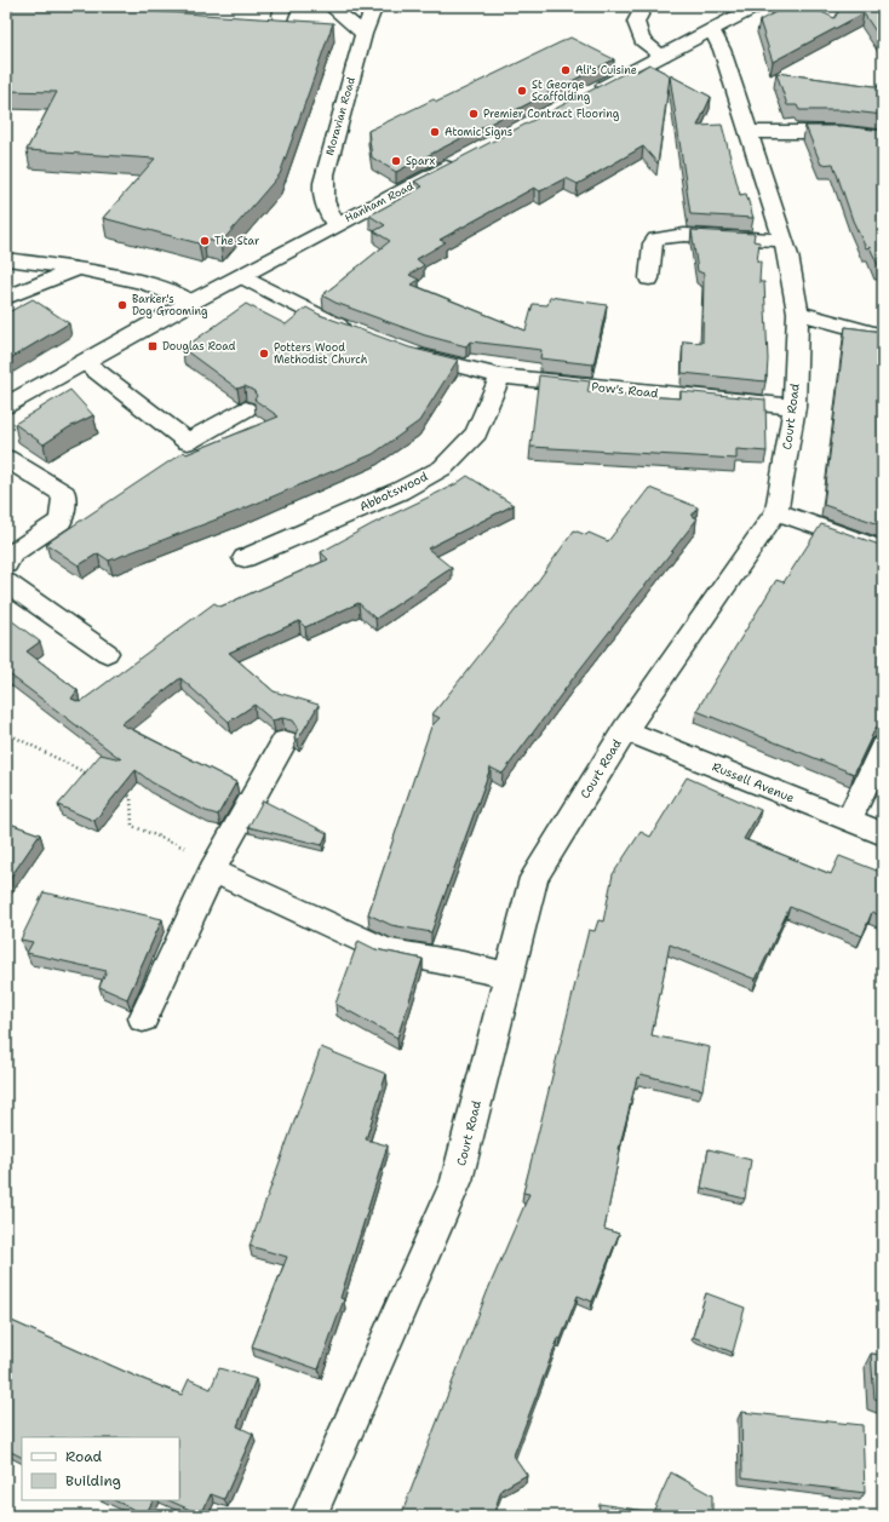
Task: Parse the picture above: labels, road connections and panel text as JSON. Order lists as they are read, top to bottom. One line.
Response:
{"streets":{"street":["Moravian Road","Hanham Road","Pow's Road","Court Road","Abbotswood","Russell Avenue"]},"crossings":[["Moravian Road","Hanham Road"],["Pow's Road","Court Road"],["Pow's Road","Abbotswood"],["Court Road","Russell Avenue"]],"places":{"other":["Ali's Cuisine","St George Scaffolding","Premier Contract Flooring","Atomic Signs","Sparx","The Star","Barker's Dog Grooming","Potters Wood Methodist Church"],"transit":["Douglas Road"]},"legend":["Road","Building"]}
